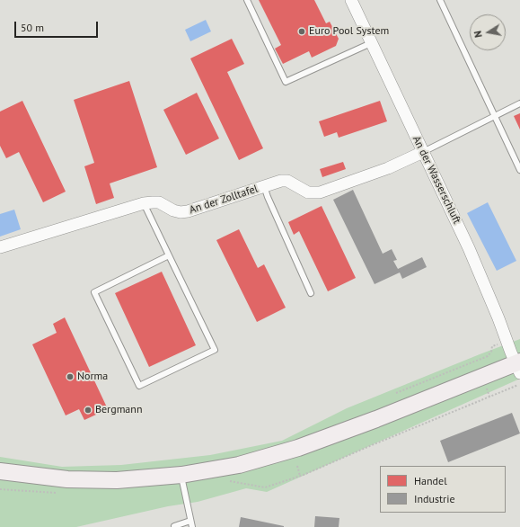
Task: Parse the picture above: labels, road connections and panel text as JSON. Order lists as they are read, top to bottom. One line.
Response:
{"streets":{"street":["An der Wasserschluft","An der Zolltafel"]},"crossings":[["An der Wasserschluft","An der Zolltafel"]],"places":["Euro Pool System","Norma","Bergmann"],"legend":["Handel","Industrie"],"scale_bar":"50 m","north":"left"}
